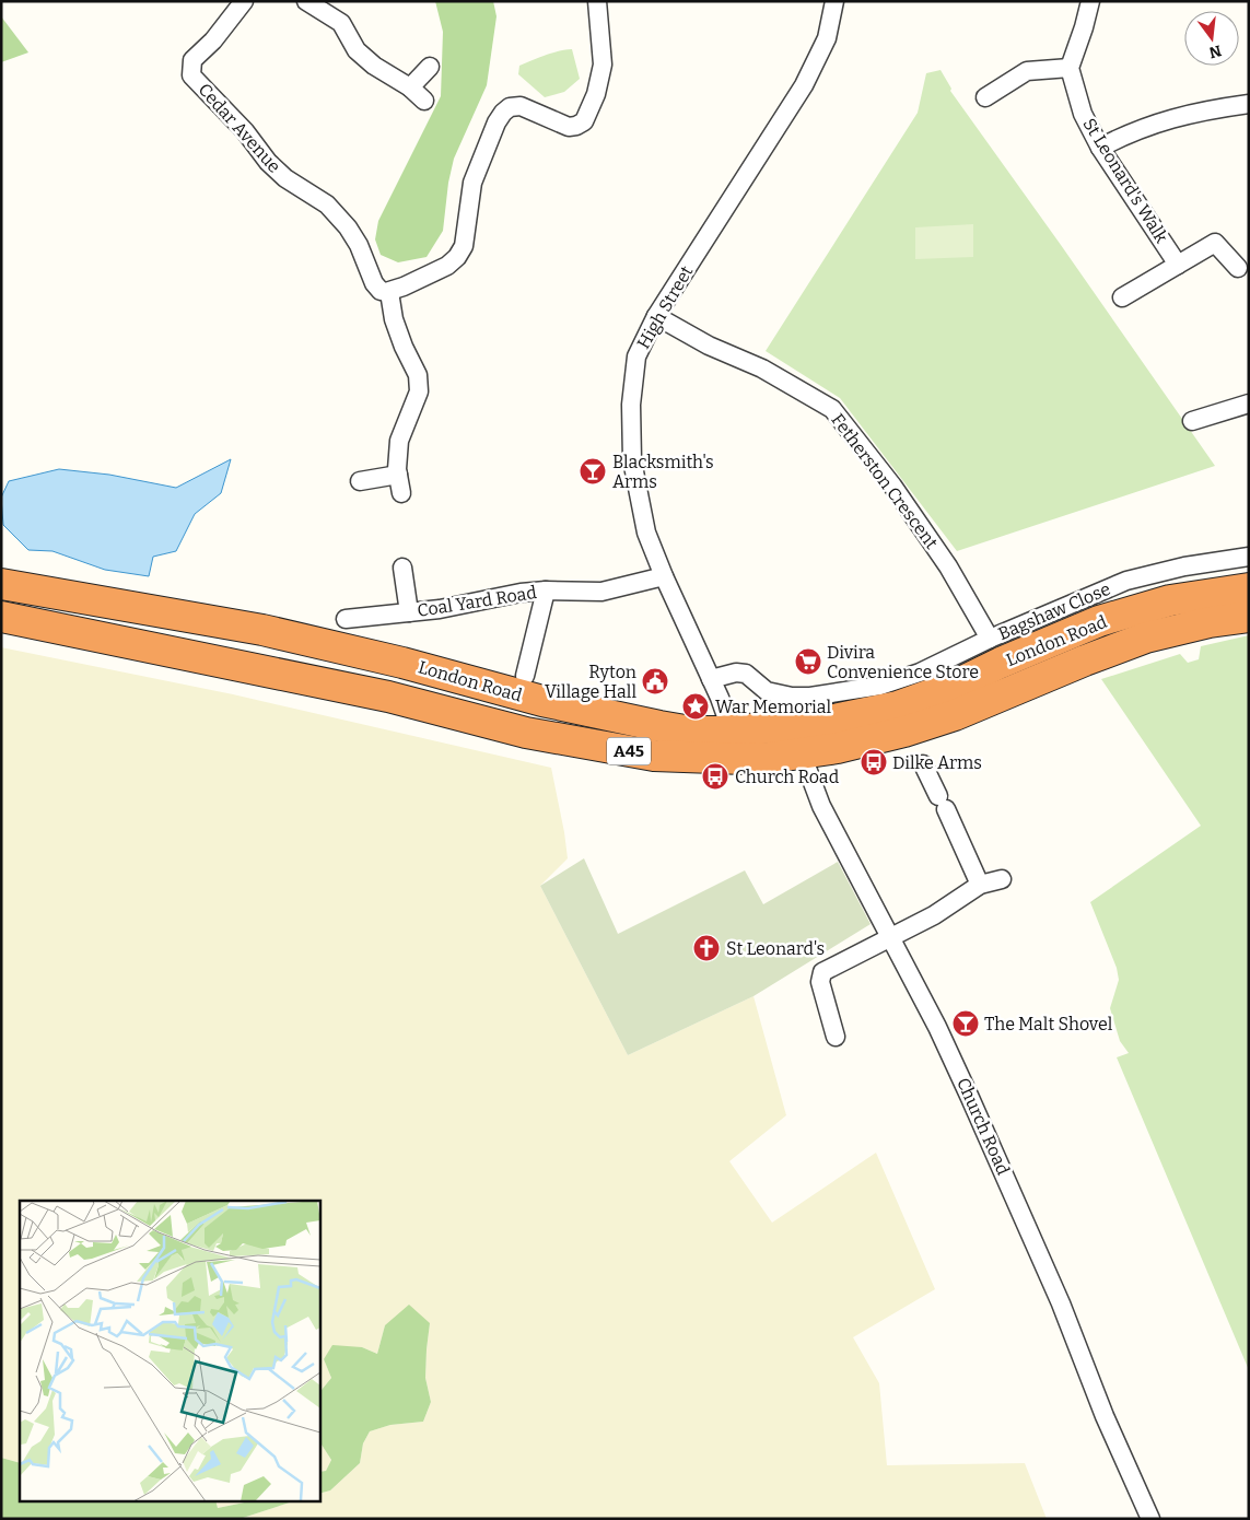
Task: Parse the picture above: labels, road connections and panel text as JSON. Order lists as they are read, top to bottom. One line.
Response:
{"streets":{"highway":["London Road","A45"],"street":["Cedar Avenue","St Leonard's Walk","High Street","Fetherston Crescent","Coal Yard Road","Bagshaw Close","Church Road"]},"crossings":[["High Street","Fetherston Crescent"],["High Street","Coal Yard Road"],["High Street","Bagshaw Close"],["High Street","London Road"],["Fetherston Crescent","Bagshaw Close"],["London Road","Church Road"]],"places":{"bar":["Blacksmith's Arms","The Malt Shovel"],"supermarket":["Divira Convenience Store"],"public building":["Ryton Village Hall"],"place":["War Memorial"],"bus stop":["Dilke Arms","Church Road"],"church":["St Leonard's"]},"north":"bottom"}
